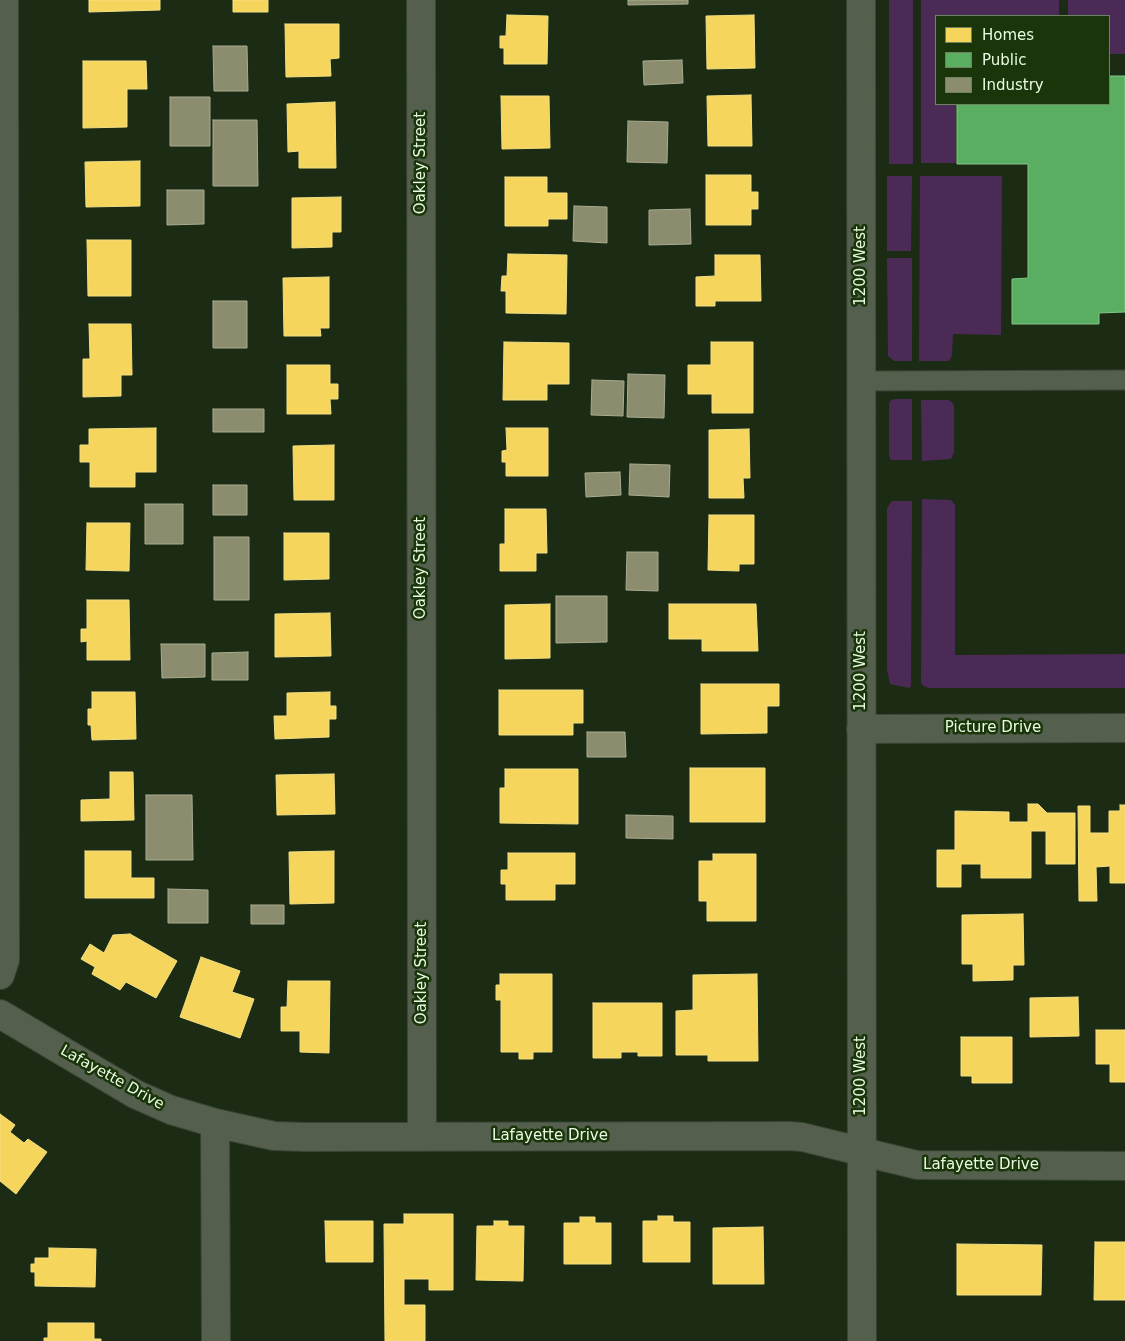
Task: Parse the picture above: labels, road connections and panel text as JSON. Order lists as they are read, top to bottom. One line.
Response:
{"streets":{"street":["Oakley Street","1200 West","Picture Drive","Lafayette Drive"]},"crossings":[["Oakley Street","Lafayette Drive"],["1200 West","Picture Drive"],["1200 West","Lafayette Drive"]],"legend":["Homes","Public","Industry"]}
